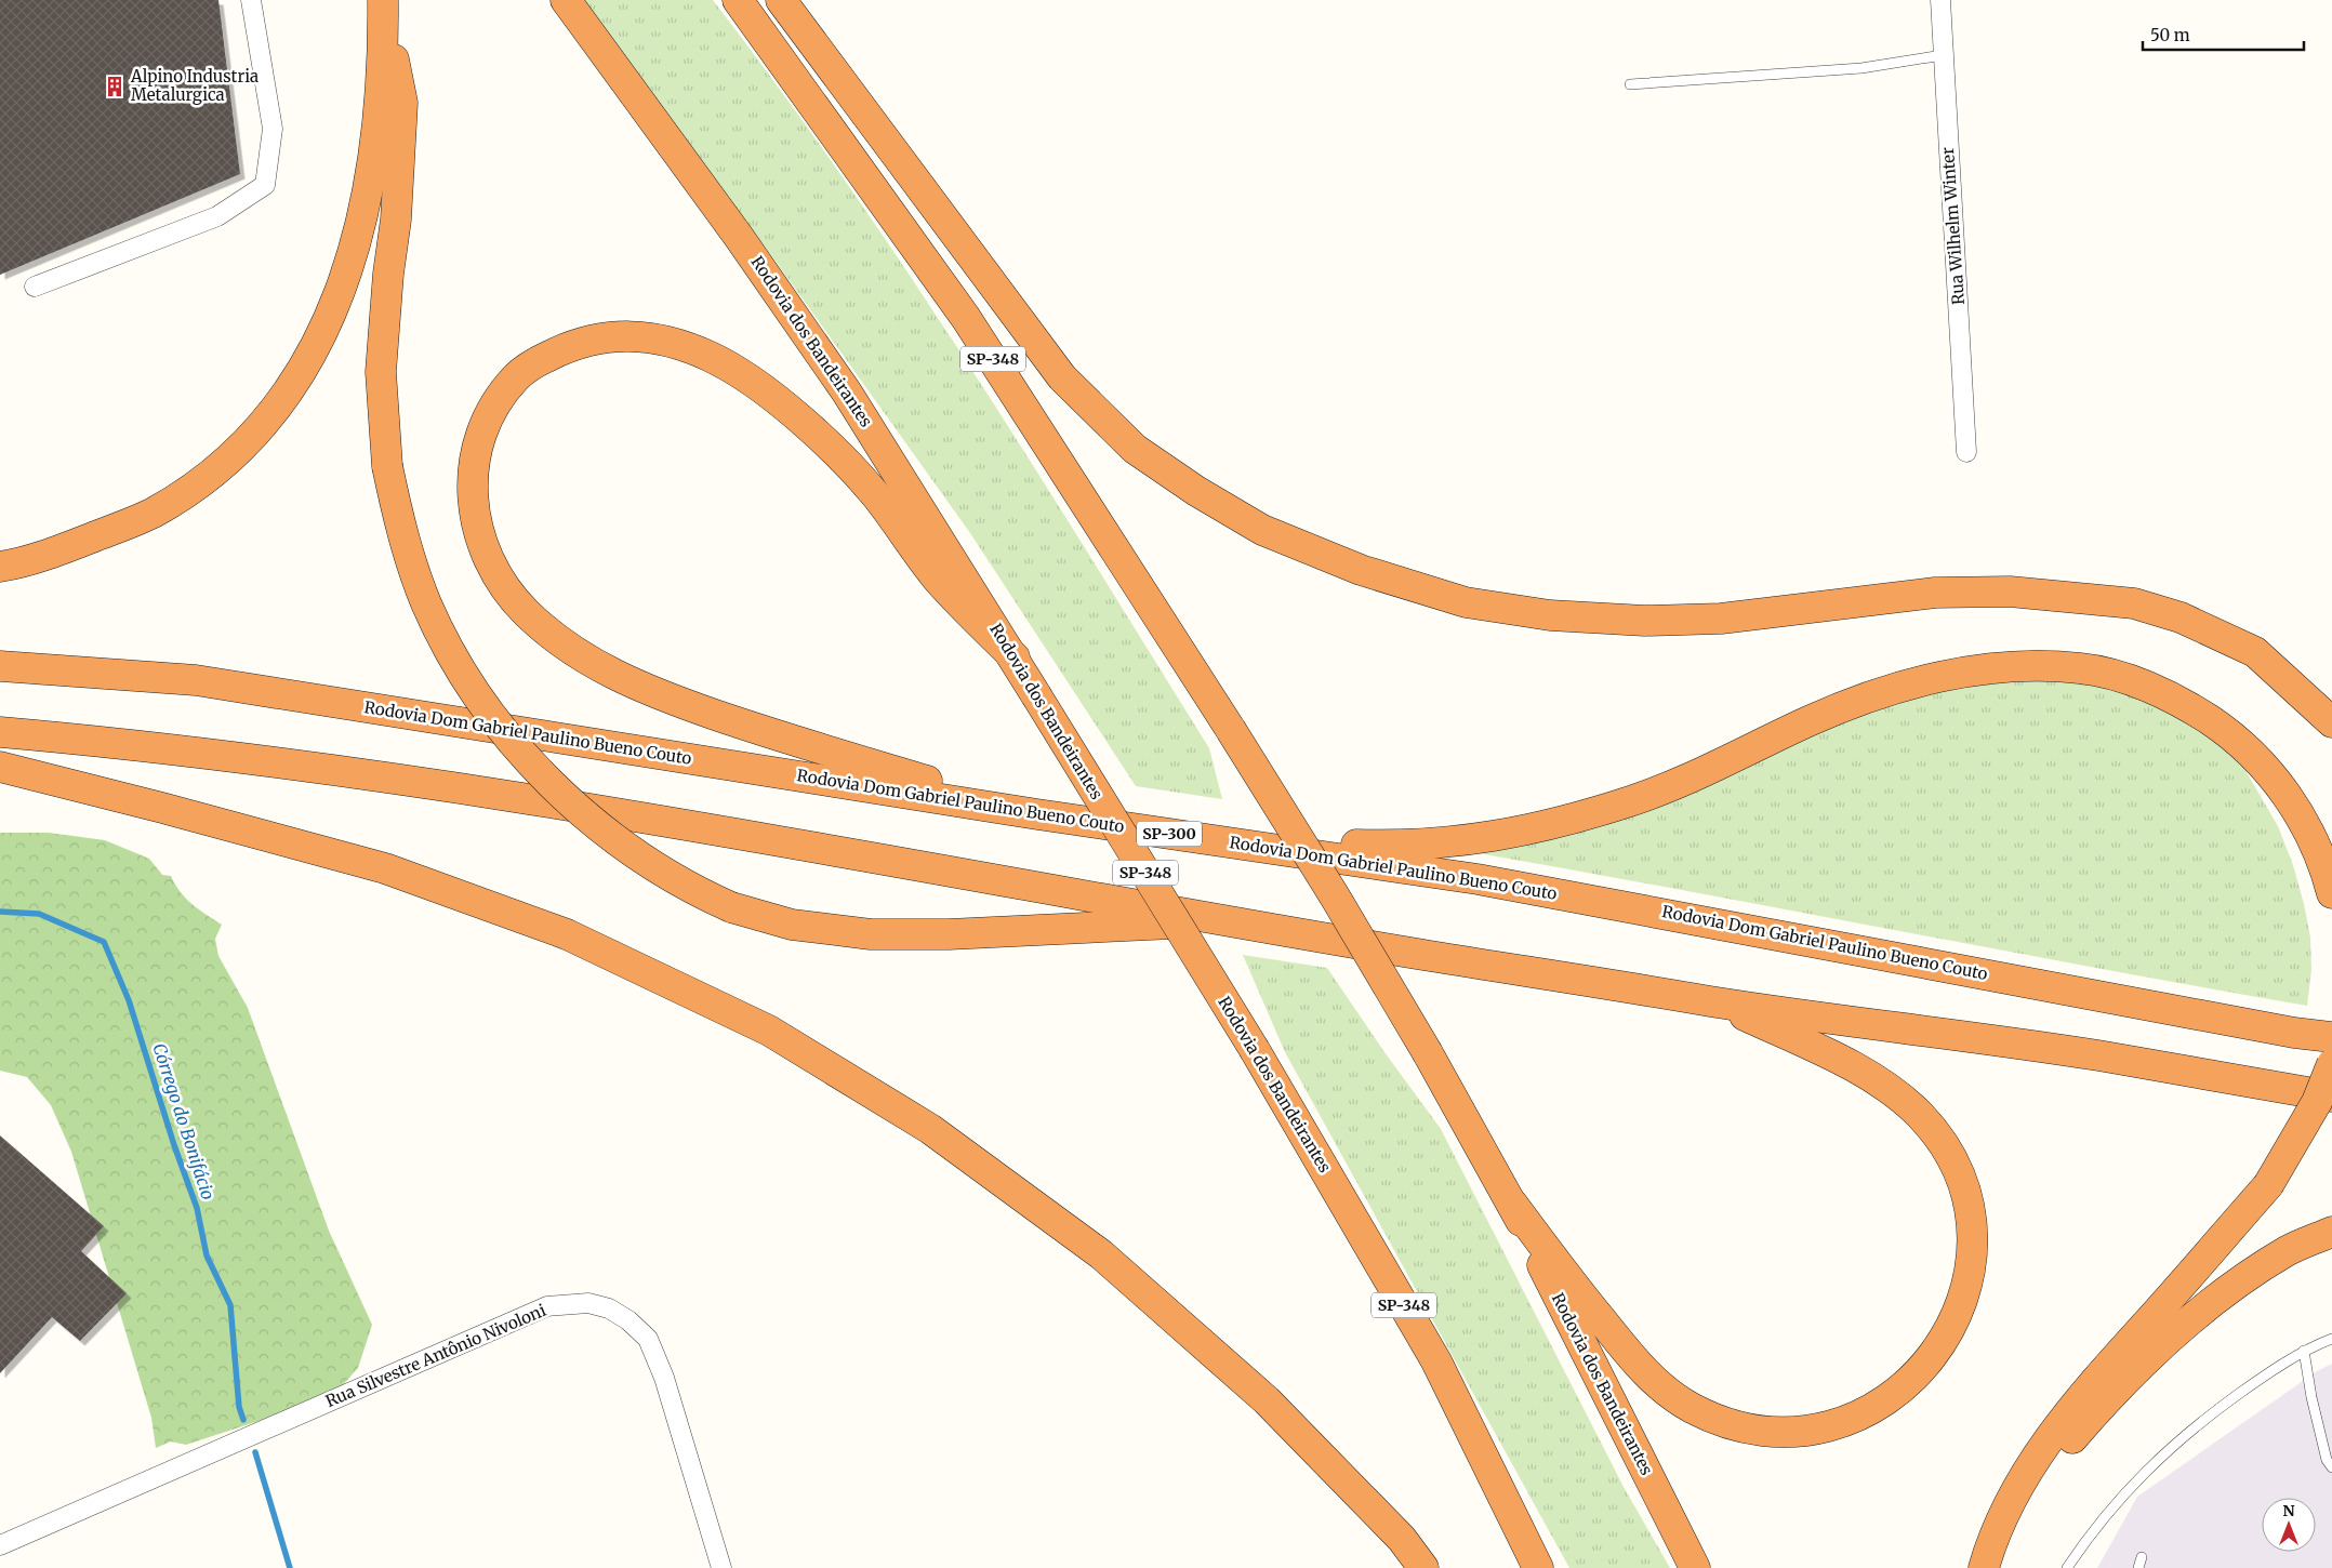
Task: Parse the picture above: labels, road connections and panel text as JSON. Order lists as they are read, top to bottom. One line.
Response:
{"streets":{"highway":["Rodovia dos Bandeirantes","SP-348","Rodovia Dom Gabriel Paulino Bueno Couto","SP-300"],"street":["Rua Wilhelm Winter","Rua Silvestre Antônio Nivoloni"]},"water":["Córrego do Bonifácio"],"places":{"building":["Alpino Industria Metalurgica"]},"scale_bar":"50 m","north":"top"}
